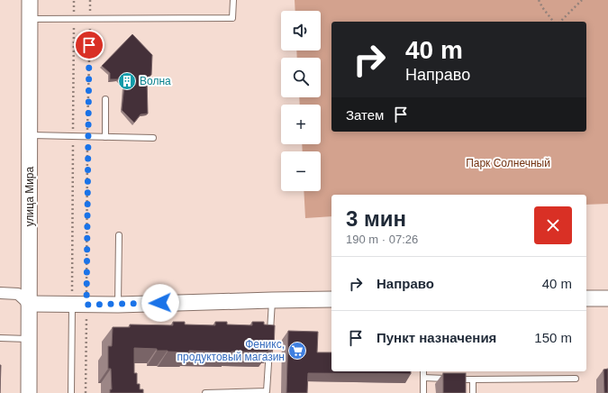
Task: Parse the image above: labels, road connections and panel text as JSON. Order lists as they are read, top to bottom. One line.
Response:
{"streets":{"street":["улица Мира"]},"parks":["Парк Солнечный"],"places":{"building":["Волна"],"supermarket":["Феникс, продуктовый магазин"]},"page":{"map_buttons":["+","−"],"turn":["40 m","Направо"],"then":"Затем","heading":["3 мин","190 m · 07:26"],"list":[{"name":"Направо","value":"40 m"},{"name":"Пункт назначения","value":"150 m"}]}}
